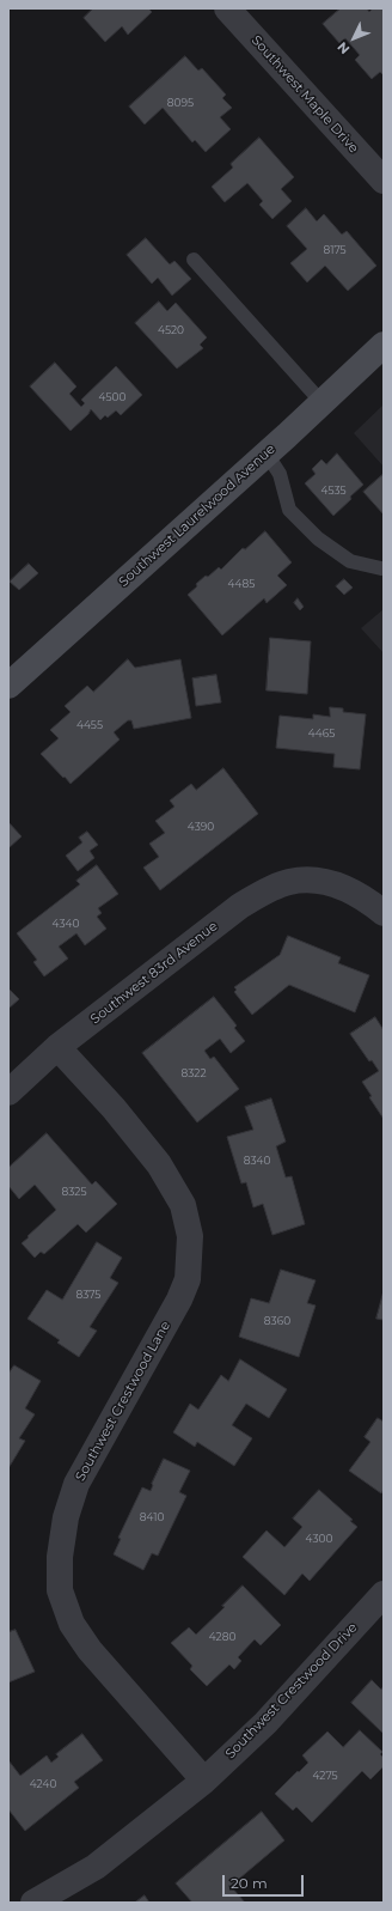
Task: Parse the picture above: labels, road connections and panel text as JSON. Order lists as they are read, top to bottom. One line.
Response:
{"streets":{"street":["Southwest Maple Drive","Southwest Laurelwood Avenue","Southwest 83rd Avenue","Southwest Crestwood Lane","Southwest Crestwood Drive"]},"crossings":[["Southwest 83rd Avenue","Southwest Crestwood Lane"],["Southwest Crestwood Lane","Southwest Crestwood Drive"]],"house_numbers":["8095","8175","4520","4500","4535","4485","4455","4465","4390","4340","8322","8340","8325","8375","8360","8410","4300","4280","4275","4240"],"scale_bar":"20 m","north":"bottom left"}
